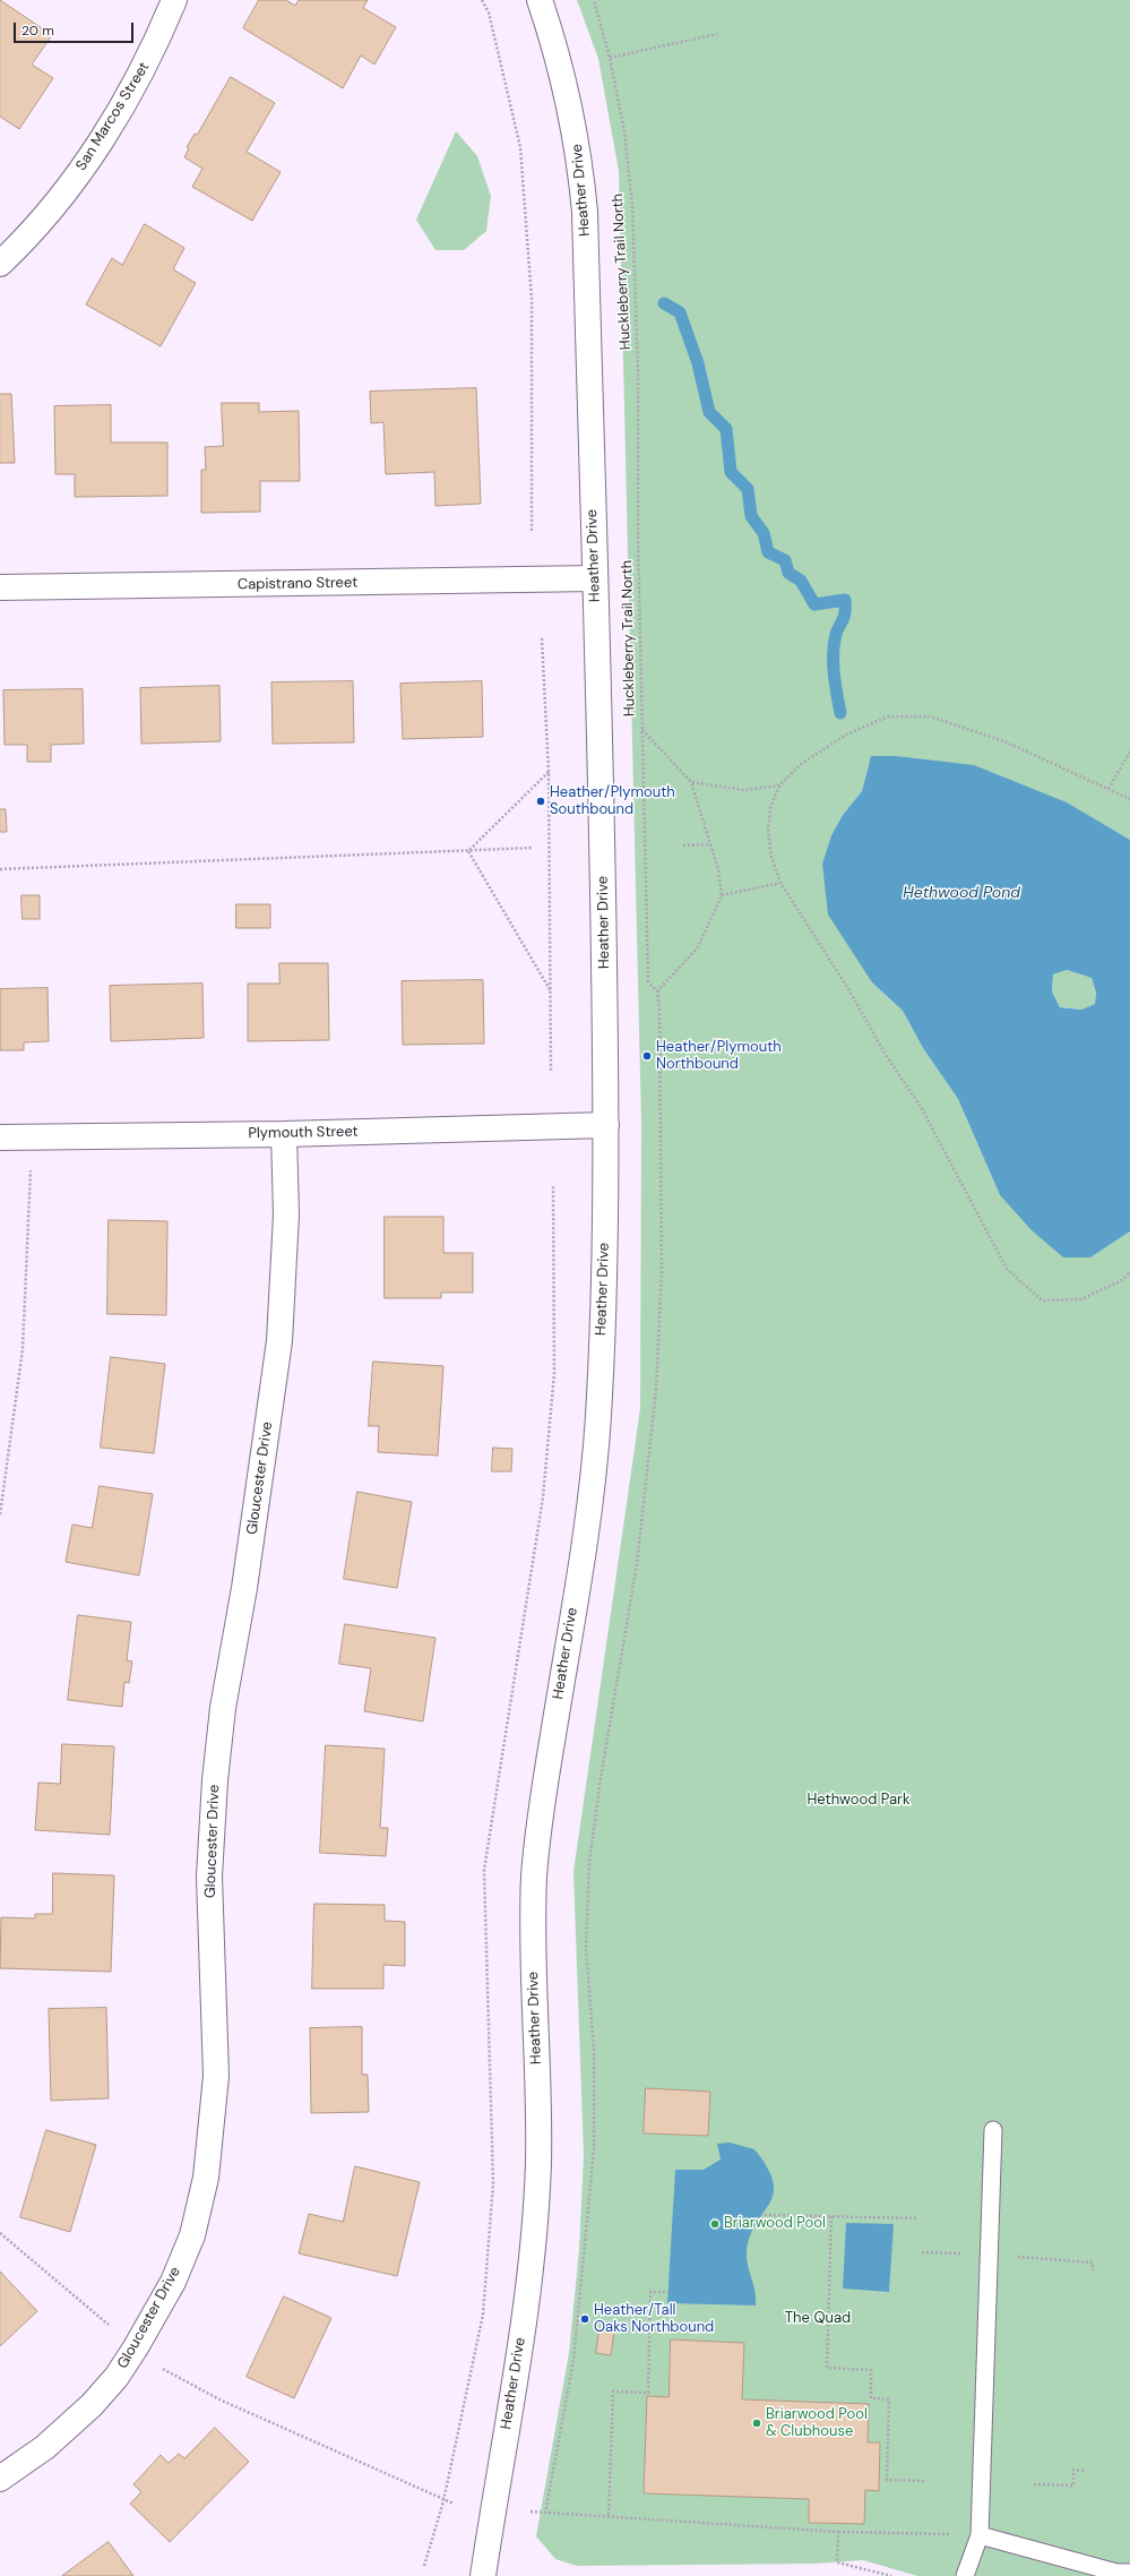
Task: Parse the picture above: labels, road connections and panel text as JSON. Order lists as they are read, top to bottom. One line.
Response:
{"streets":{"street":["San Marcos Street","Heather Drive","Capistrano Street","Plymouth Street","Gloucester Drive"],"path":["Huckleberry Trail North"]},"crossings":[["Heather Drive","Capistrano Street"],["Heather Drive","Plymouth Street"],["Plymouth Street","Gloucester Drive"]],"water":["Hethwood Pond"],"parks":["Hethwood Park","The Quad"],"places":["Heather/Plymouth Southbound","Heather/Plymouth Northbound","Briarwood Pool","Heather/Tall Oaks Northbound","Briarwood Pool & Clubhouse"],"scale_bar":"20 m"}
